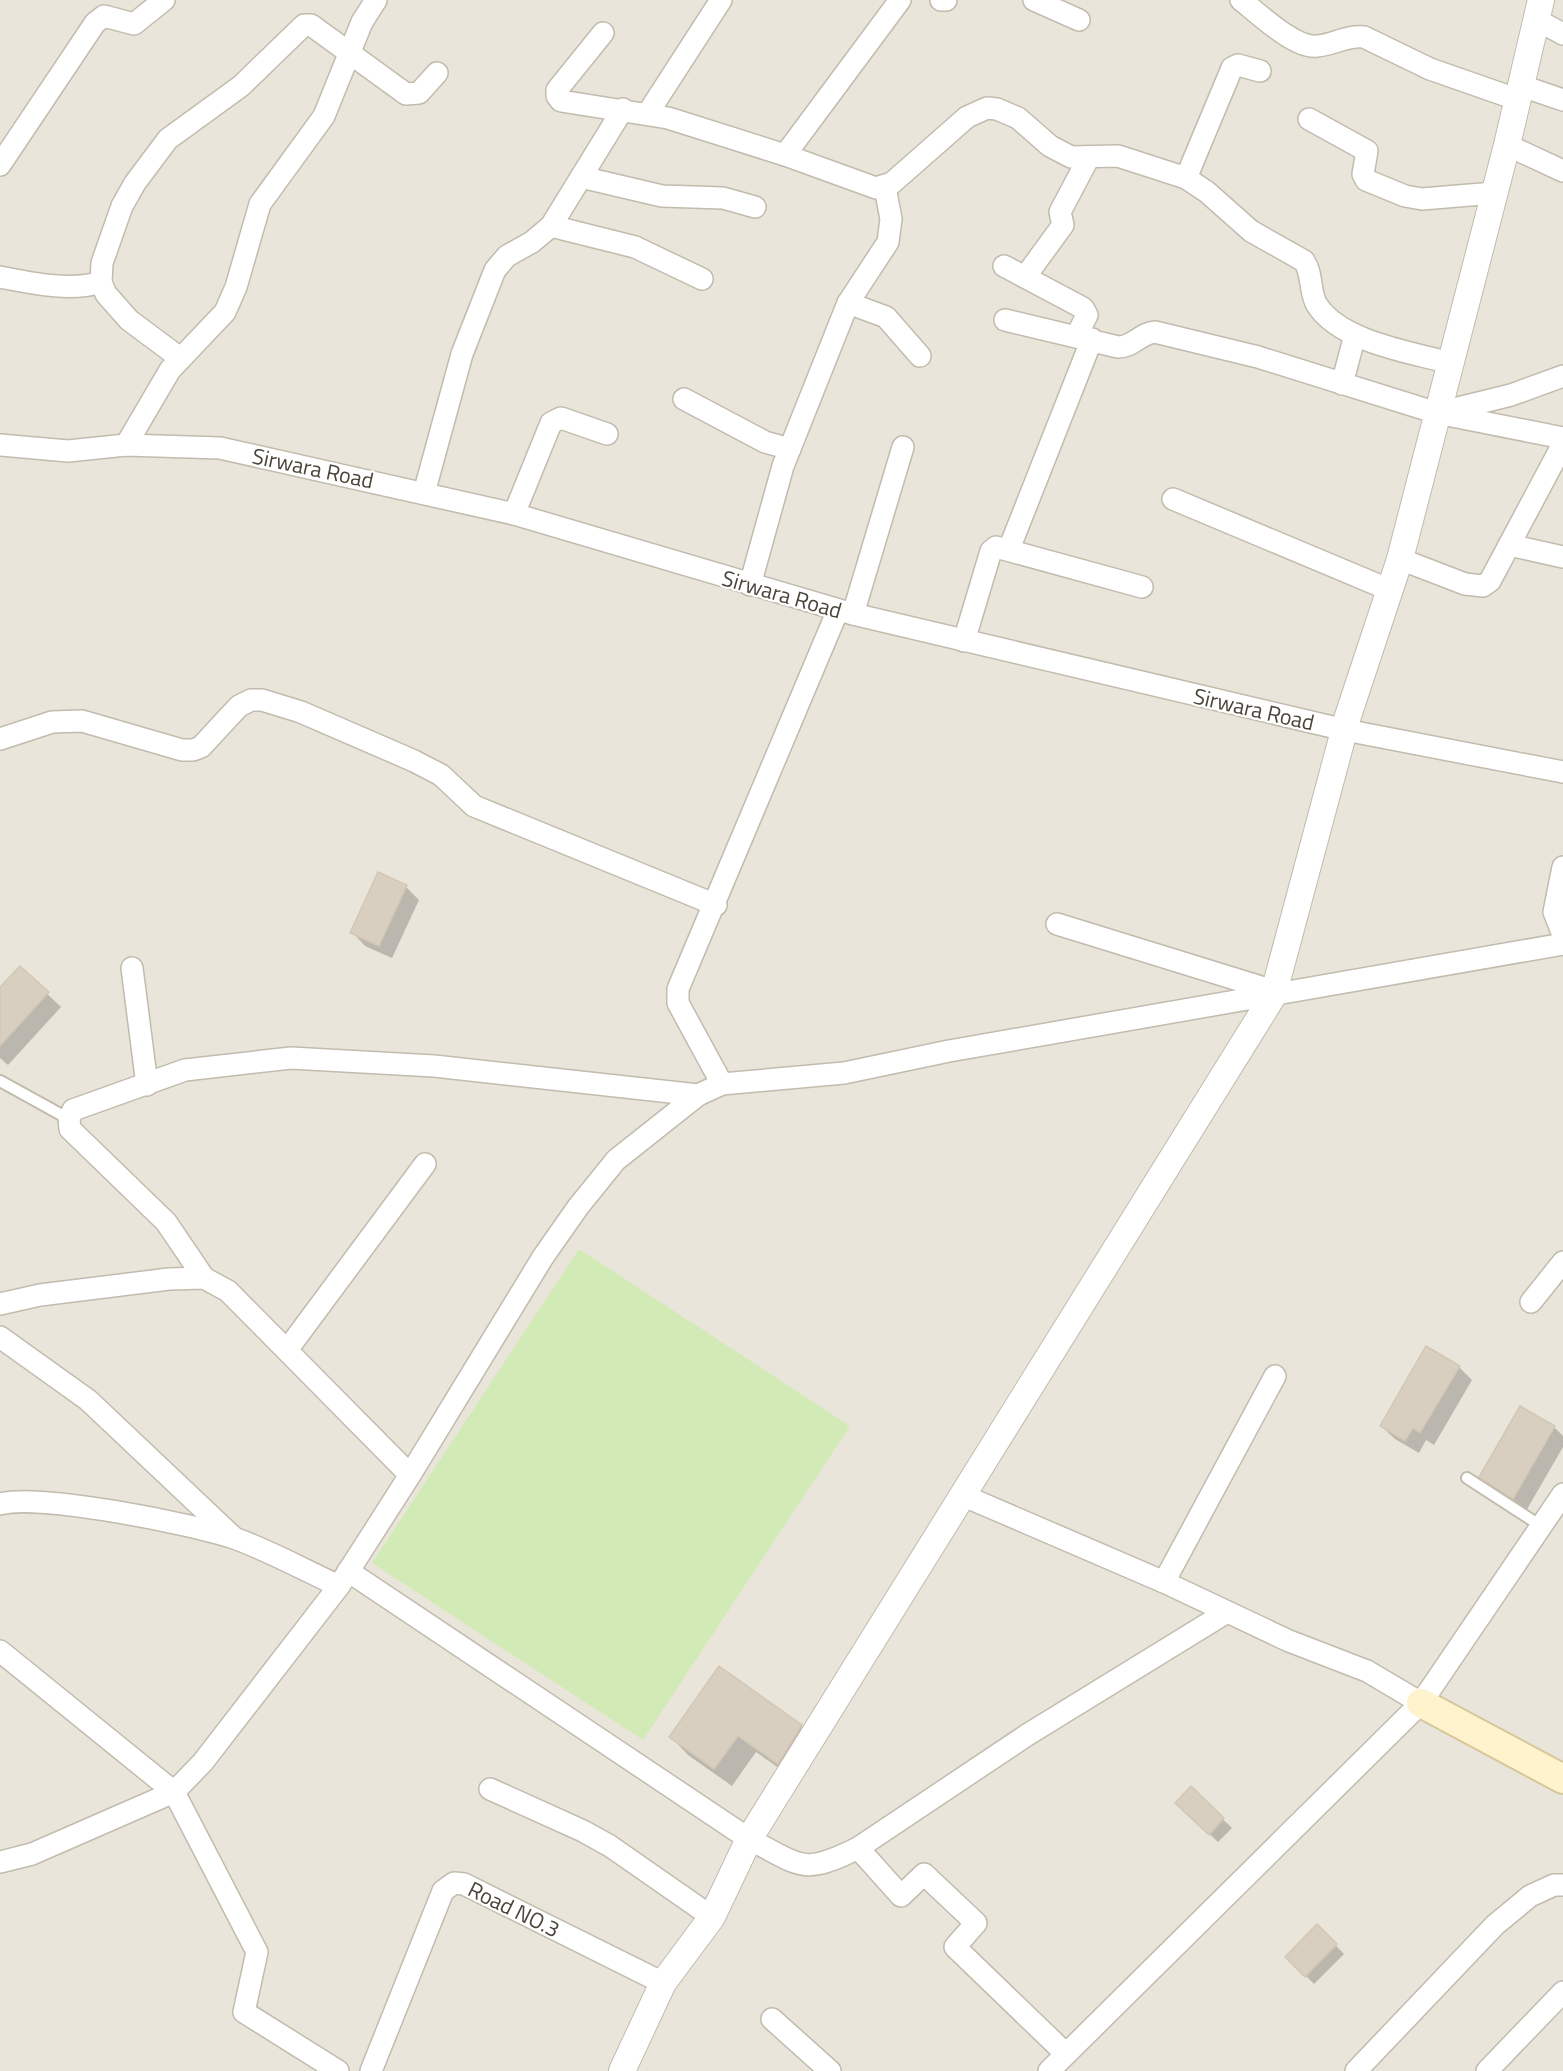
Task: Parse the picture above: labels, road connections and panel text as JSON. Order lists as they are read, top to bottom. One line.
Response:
{"streets":{"street":["Sirwara Road","Road NO.3"]}}
